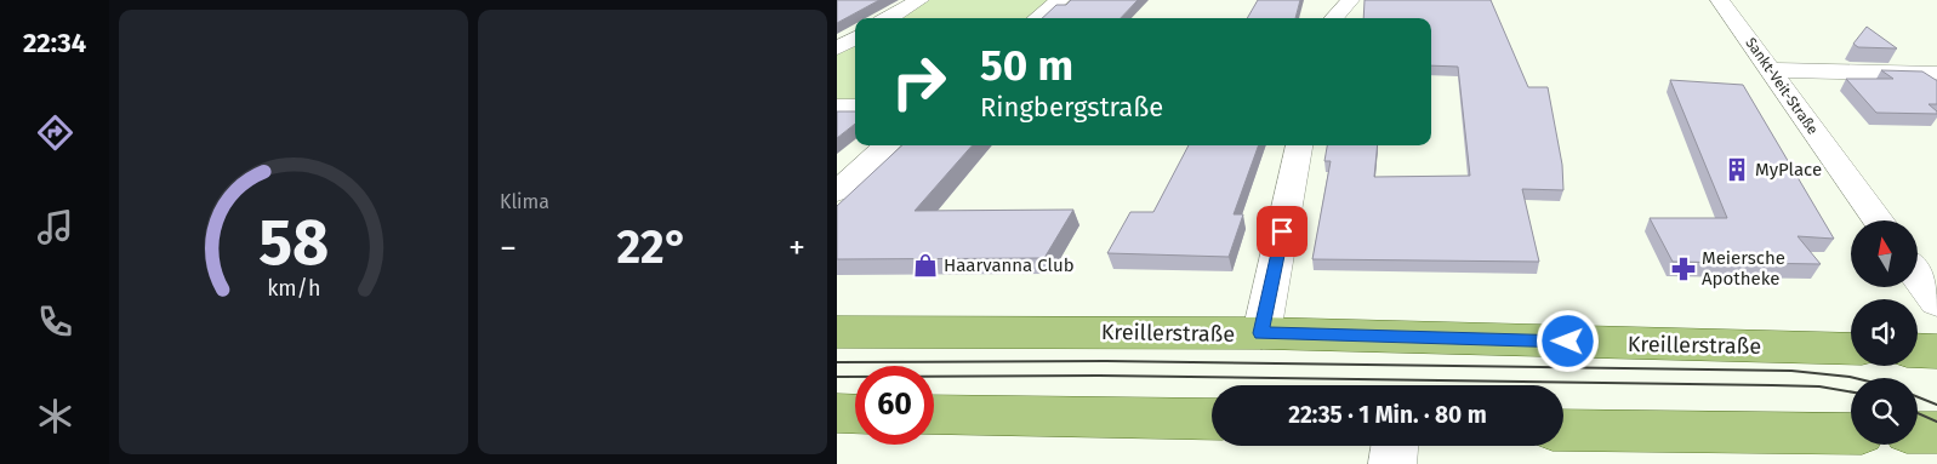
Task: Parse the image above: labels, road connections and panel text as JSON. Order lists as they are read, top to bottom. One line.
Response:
{"streets":{"main road":["Kreillerstraße"],"street":["Sankt-Veit-Straße"]},"places":{"building":["MyPlace"],"shop":["Haarvanna Club"],"pharmacy":["Meiersche Apotheke"]},"north":"top","page":{"tabs":"22:34","tile":"Klima","turn":["50 m","Ringbergstraße"],"heat":["−","22°","+"],"limit":"60","trip":"22:35 · 1 Min. · 80 m","gauge":["58","km/h"]}}
